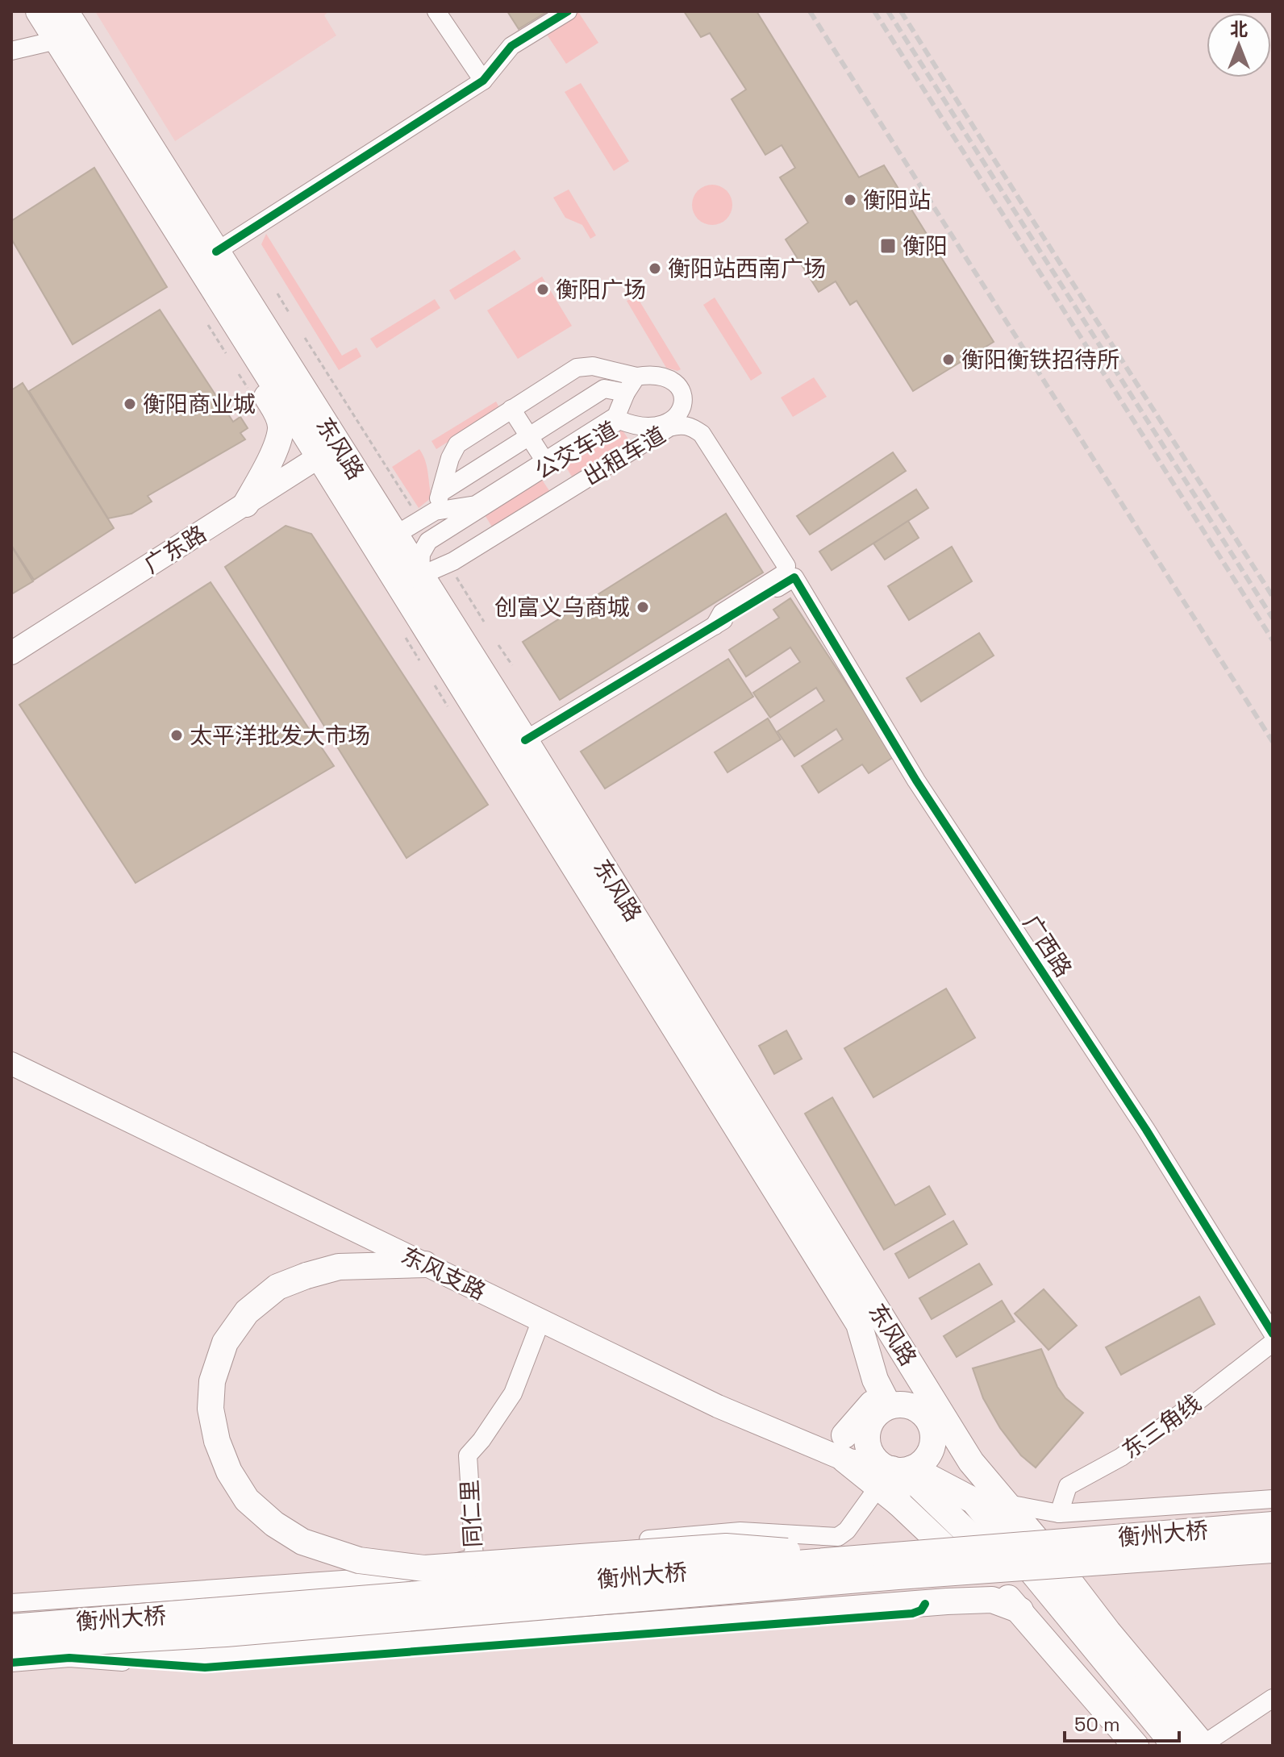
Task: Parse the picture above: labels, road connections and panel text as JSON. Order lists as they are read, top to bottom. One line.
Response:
{"streets":{"highway":["东风路","衡州大桥"],"main road":["广东路","东风支路"],"street":["公交车道","出租车道","广西路","东三角线","同仁里"]},"crossings":[["东风路","公交车道"],["东风路","出租车道"],["东风路","广东路"],["公交车道","出租车道"],["出租车道","广西路"],["东风支路","同仁里"]],"places":{"other":["衡阳站","衡阳站西南广场","衡阳广场","衡阳衡铁招待所","衡阳商业城","创富义乌商城","太平洋批发大市场"],"transit":["衡阳"]},"scale_bar":"50 m","north":"top"}
